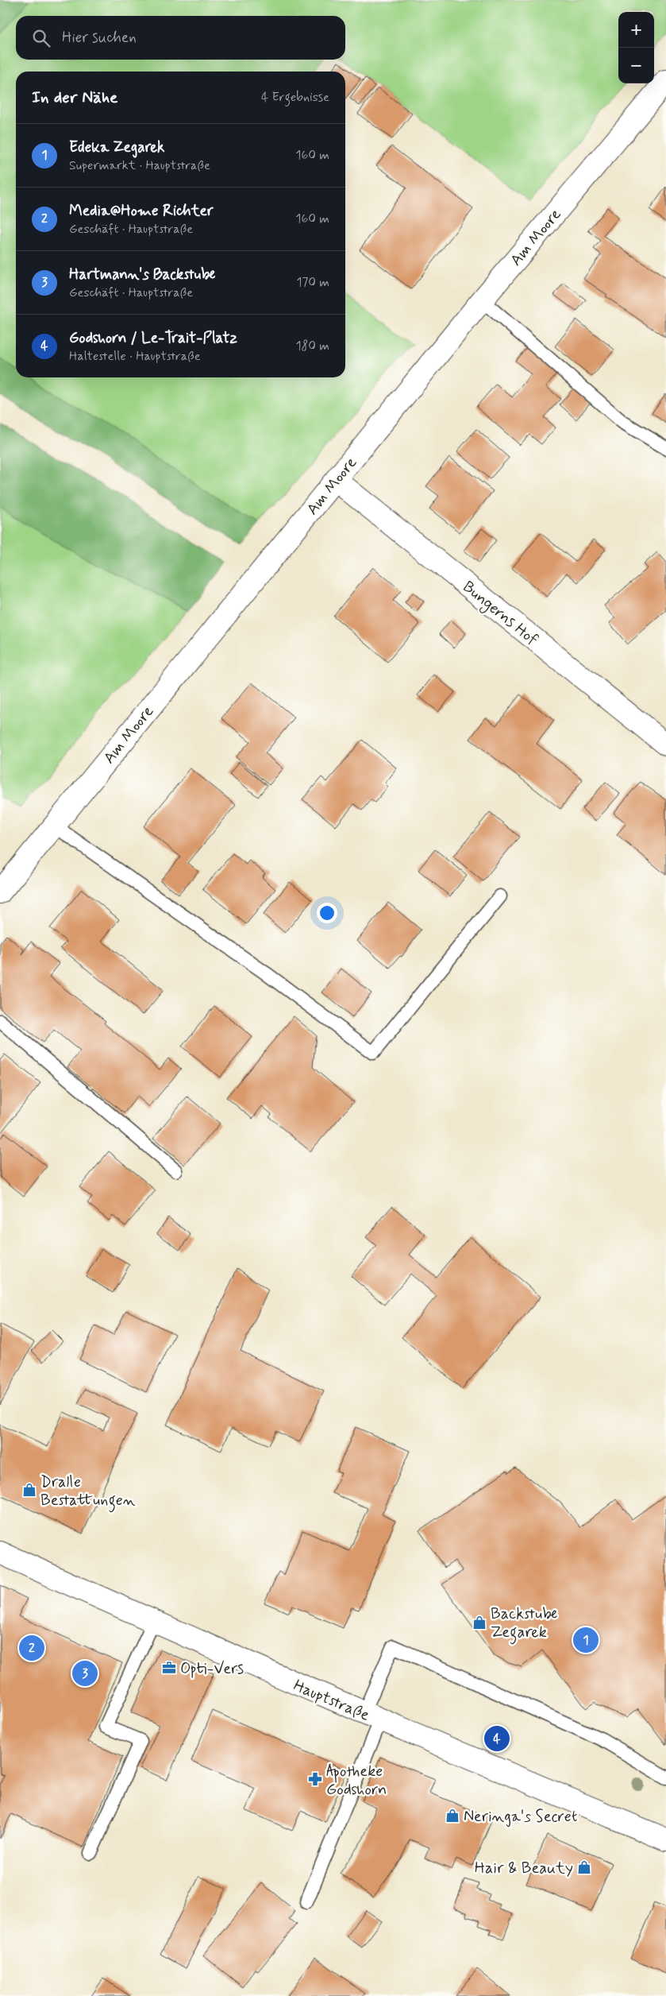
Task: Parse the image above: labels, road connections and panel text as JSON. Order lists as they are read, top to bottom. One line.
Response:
{"streets":{"street":["Am Moore","Bungerns Hof","Hauptstraße"]},"crossings":[["Am Moore","Bungerns Hof"]],"places":{"shop":["Dralle Bestattungen","Backstube Zegarek","Neringa's Secret","Hair & Beauty"],"office":["Opti-Vers"],"pharmacy":["Apotheke Godshorn"]},"page":{"map_buttons":["+","−"],"search":"Hier suchen","heading":["In der Nähe","4 Ergebnisse"],"list":[{"mark":"1","name":"Edeka Zegarek","note":"Supermarkt · Hauptstraße","value":"160 m"},{"mark":"2","name":"Media@Home Richter","note":"Geschäft · Hauptstraße","value":"160 m"},{"mark":"3","name":"Hartmann's Backstube","note":"Geschäft · Hauptstraße","value":"170 m"},{"mark":"4","name":"Godshorn / Le-Trait-Platz","note":"Haltestelle · Hauptstraße","value":"180 m"}],"pins":["1","2","3","4"]}}
